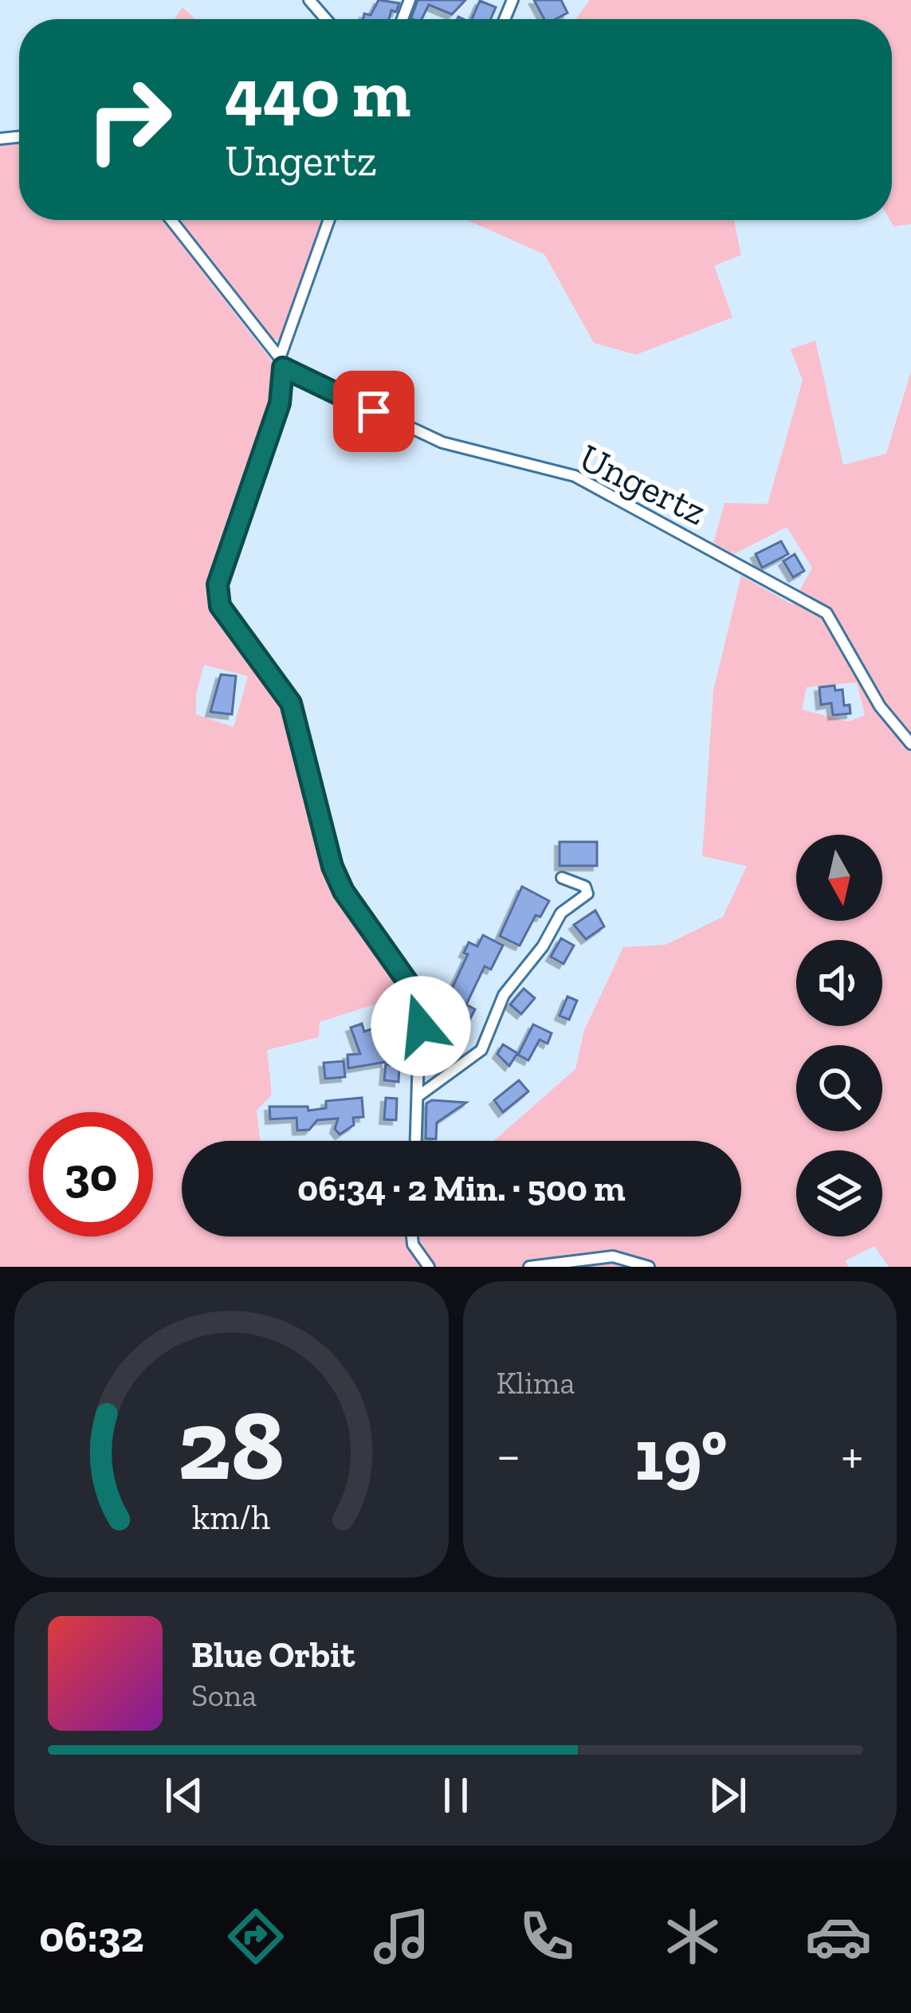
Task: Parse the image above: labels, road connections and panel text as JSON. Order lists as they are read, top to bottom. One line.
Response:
{"streets":{"street":["Ungertz"]},"north":"bottom","page":{"turn":["440 m","Ungertz"],"limit":"30","trip":"06:34 · 2 Min. · 500 m","tile":"Klima","heat":["−","19°","+"],"song":["Blue Orbit","Sona"],"tabs":"06:32","gauge":["28","km/h"]}}
